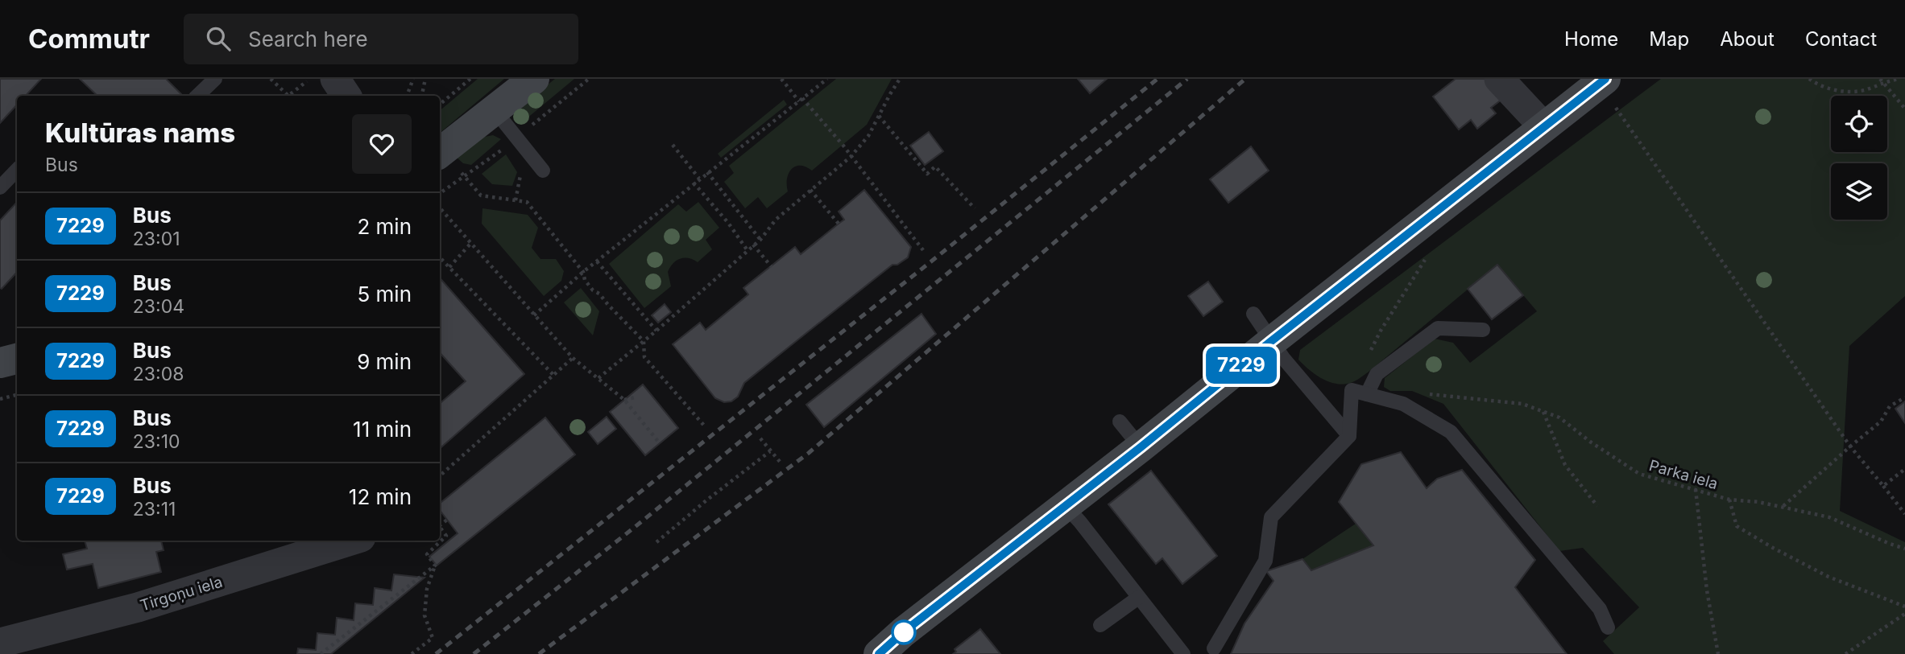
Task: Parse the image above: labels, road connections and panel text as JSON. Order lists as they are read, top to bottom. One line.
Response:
{"streets":{"street":["Tirgoņu iela"],"path":["Parka iela"]},"lines":["bus line 7229"],"page":{"header":"Commutr","search":"Search here","nav":["Home","Map","About","Contact"],"on_map":"7229","heading":["Kultūras nams","Bus"],"list":[{"mark":"7229","name":"Bus","note":"23:01","value":"2 min"},{"mark":"7229","name":"Bus","note":"23:04","value":"5 min"},{"mark":"7229","name":"Bus","note":"23:08","value":"9 min"},{"mark":"7229","name":"Bus","note":"23:10","value":"11 min"},{"mark":"7229","name":"Bus","note":"23:11","value":"12 min"}]}}
